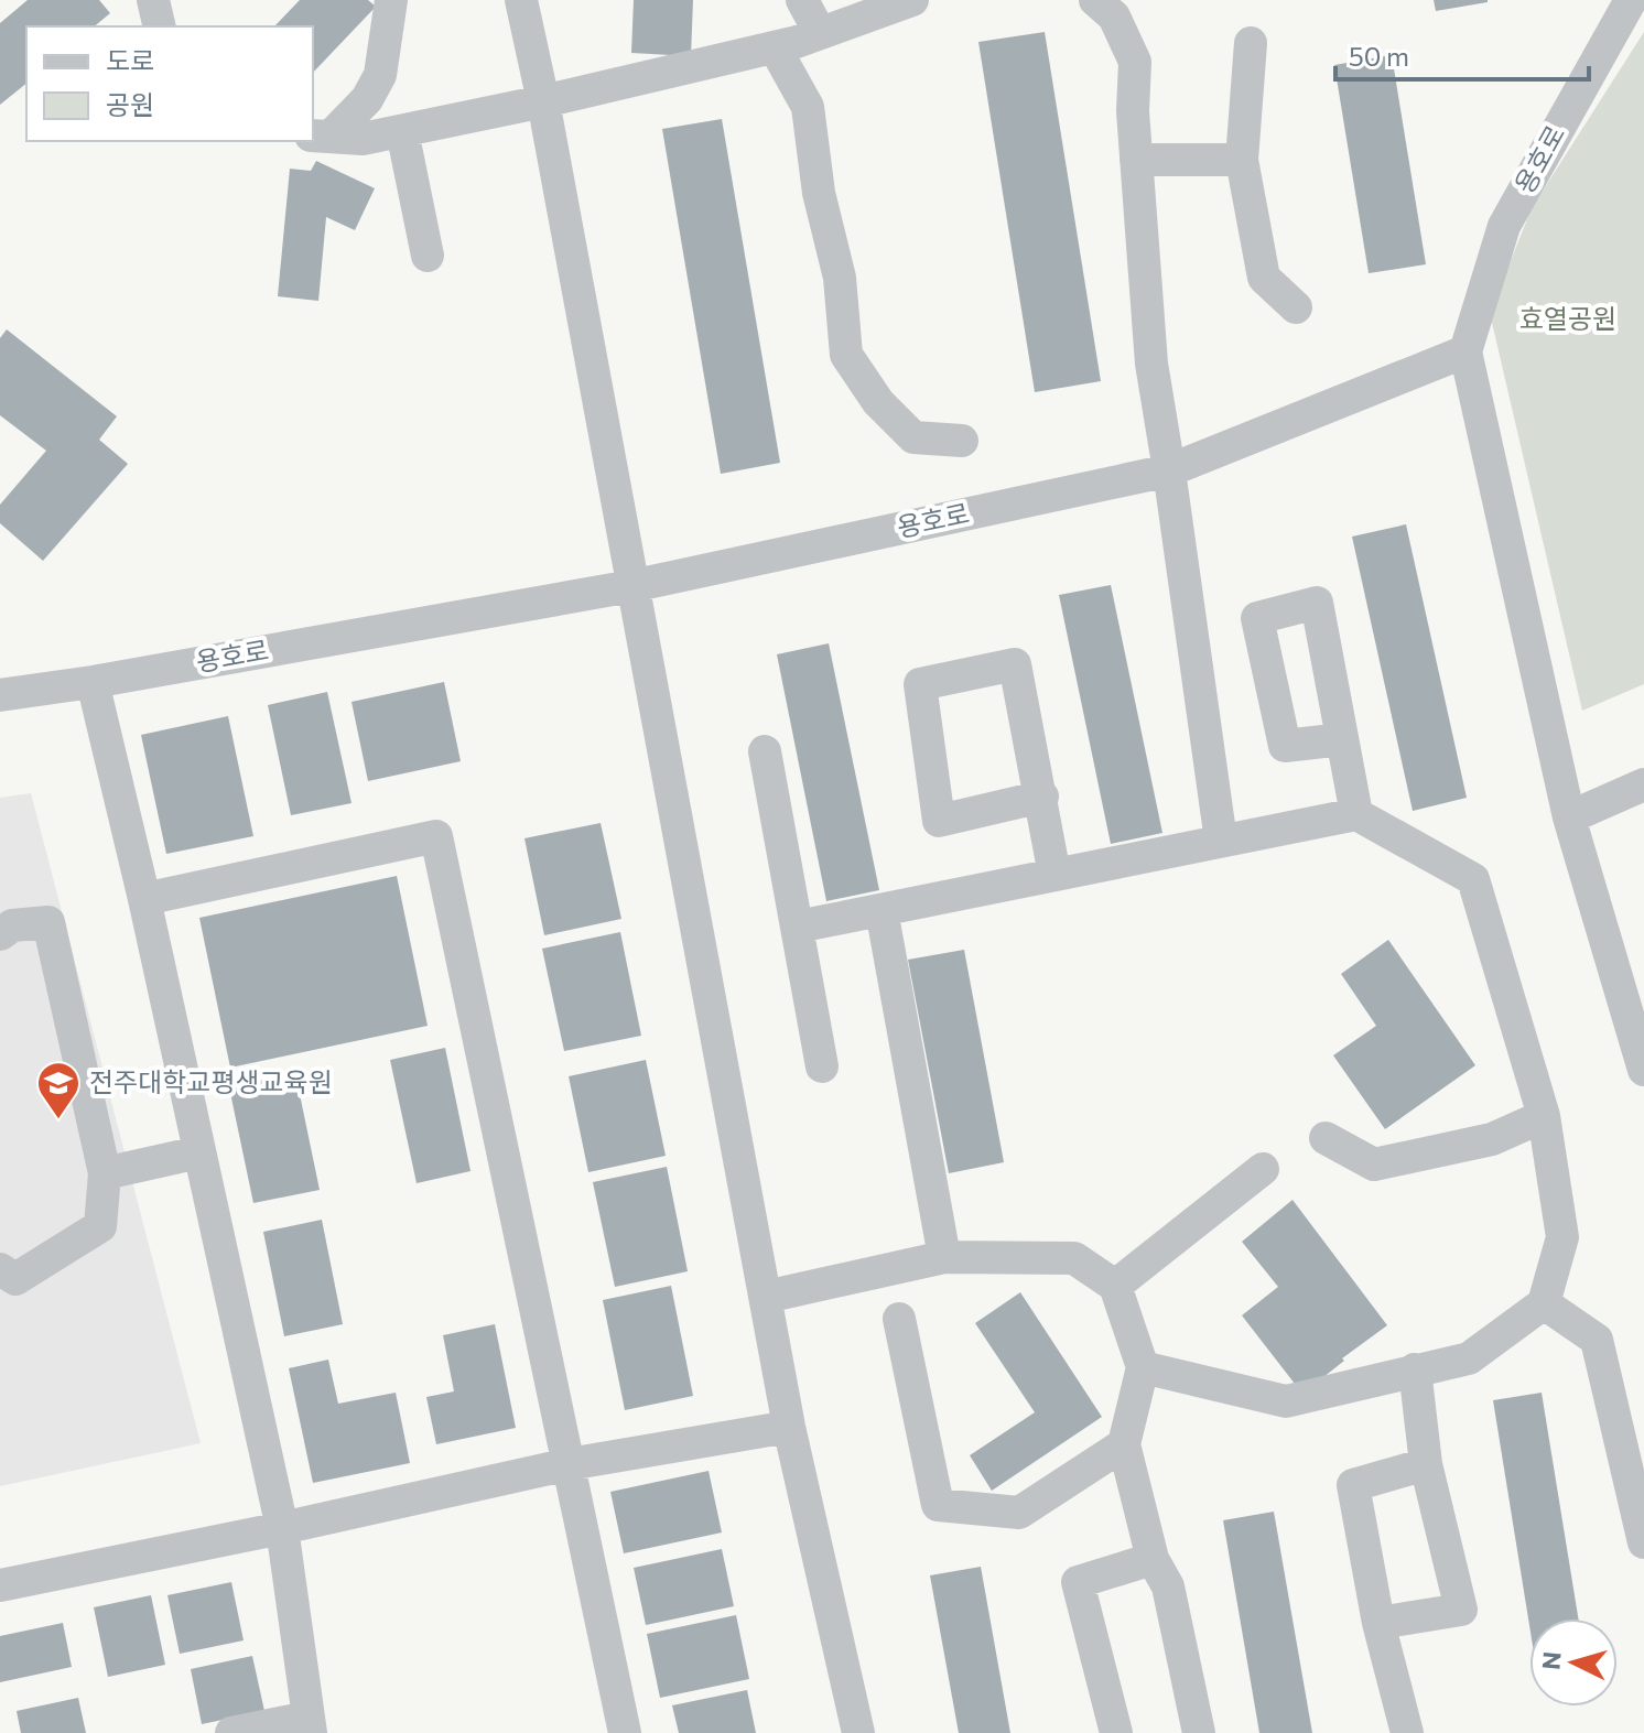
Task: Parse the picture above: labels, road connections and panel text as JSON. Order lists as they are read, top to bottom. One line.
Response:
{"streets":{"street":["용호로"]},"parks":["효열공원"],"places":{"school or university":["전주대학교평생교육원"]},"legend":["도로","공원"],"scale_bar":"50 m","north":"left"}
